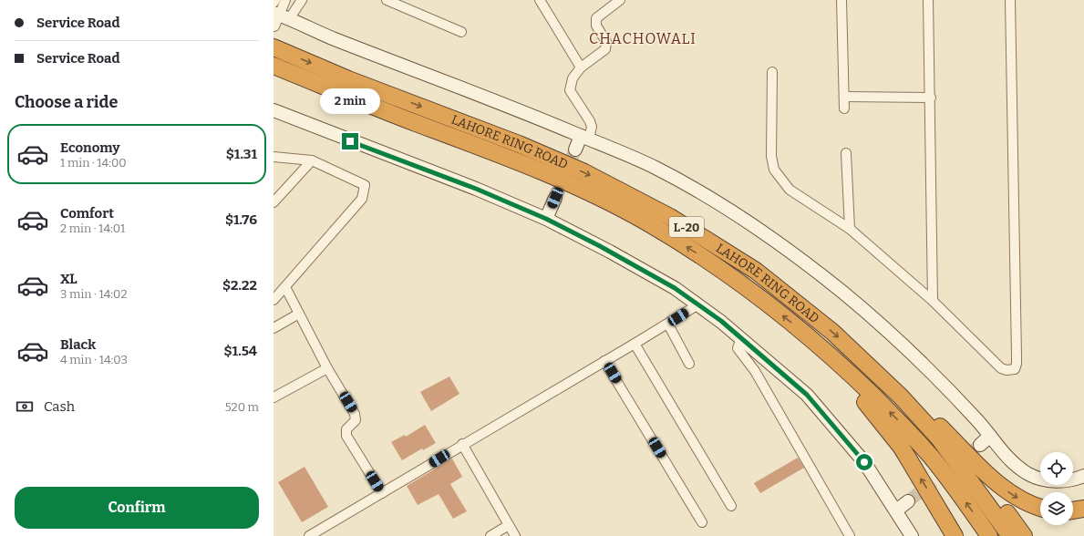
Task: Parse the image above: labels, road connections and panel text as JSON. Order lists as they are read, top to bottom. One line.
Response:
{"streets":{"highway":["LAHORE RING ROAD","L-20"]},"districts":["CHACHOWALI"],"page":{"banner":["Service Road","Service Road"],"heading":"Choose a ride","bubble":"2 min","list":[{"name":"Economy","note":"1 min · 14:00","value":"$1.31"},{"name":"Comfort","note":"2 min · 14:01","value":"$1.76"},{"name":"XL","note":"3 min · 14:02","value":"$2.22"},{"name":"Black","note":"4 min · 14:03","value":"$1.54"}],"pay":["Cash","520 m"],"buttons":"Confirm"}}
